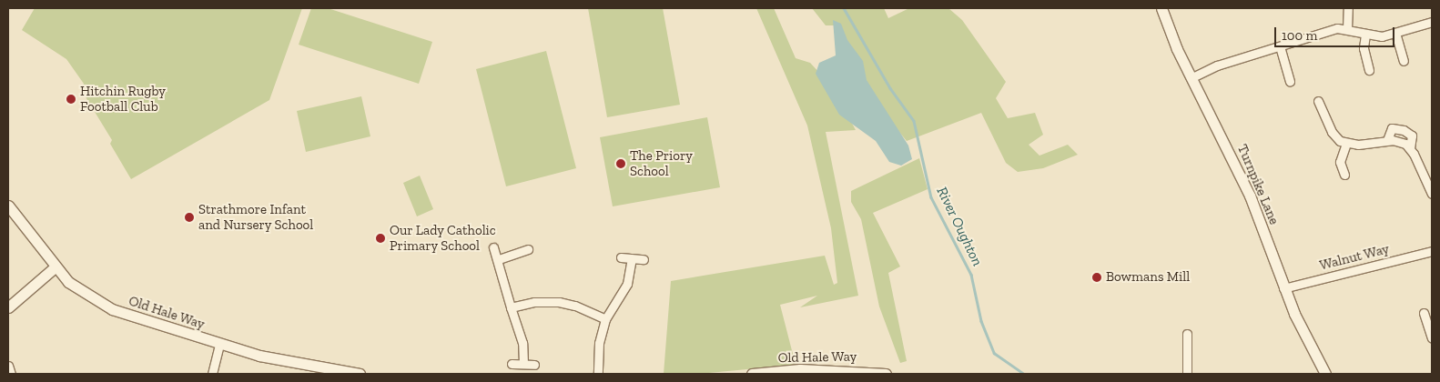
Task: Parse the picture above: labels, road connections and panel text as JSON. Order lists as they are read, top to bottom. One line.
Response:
{"streets":{"street":["Turnpike Lane","Walnut Way","Old Hale Way"]},"crossings":[["Turnpike Lane","Walnut Way"]],"water":["River Oughton"],"places":["Hitchin Rugby Football Club","The Priory School","Strathmore Infant and Nursery School","Our Lady Catholic Primary School","Bowmans Mill"],"scale_bar":"100 m"}
